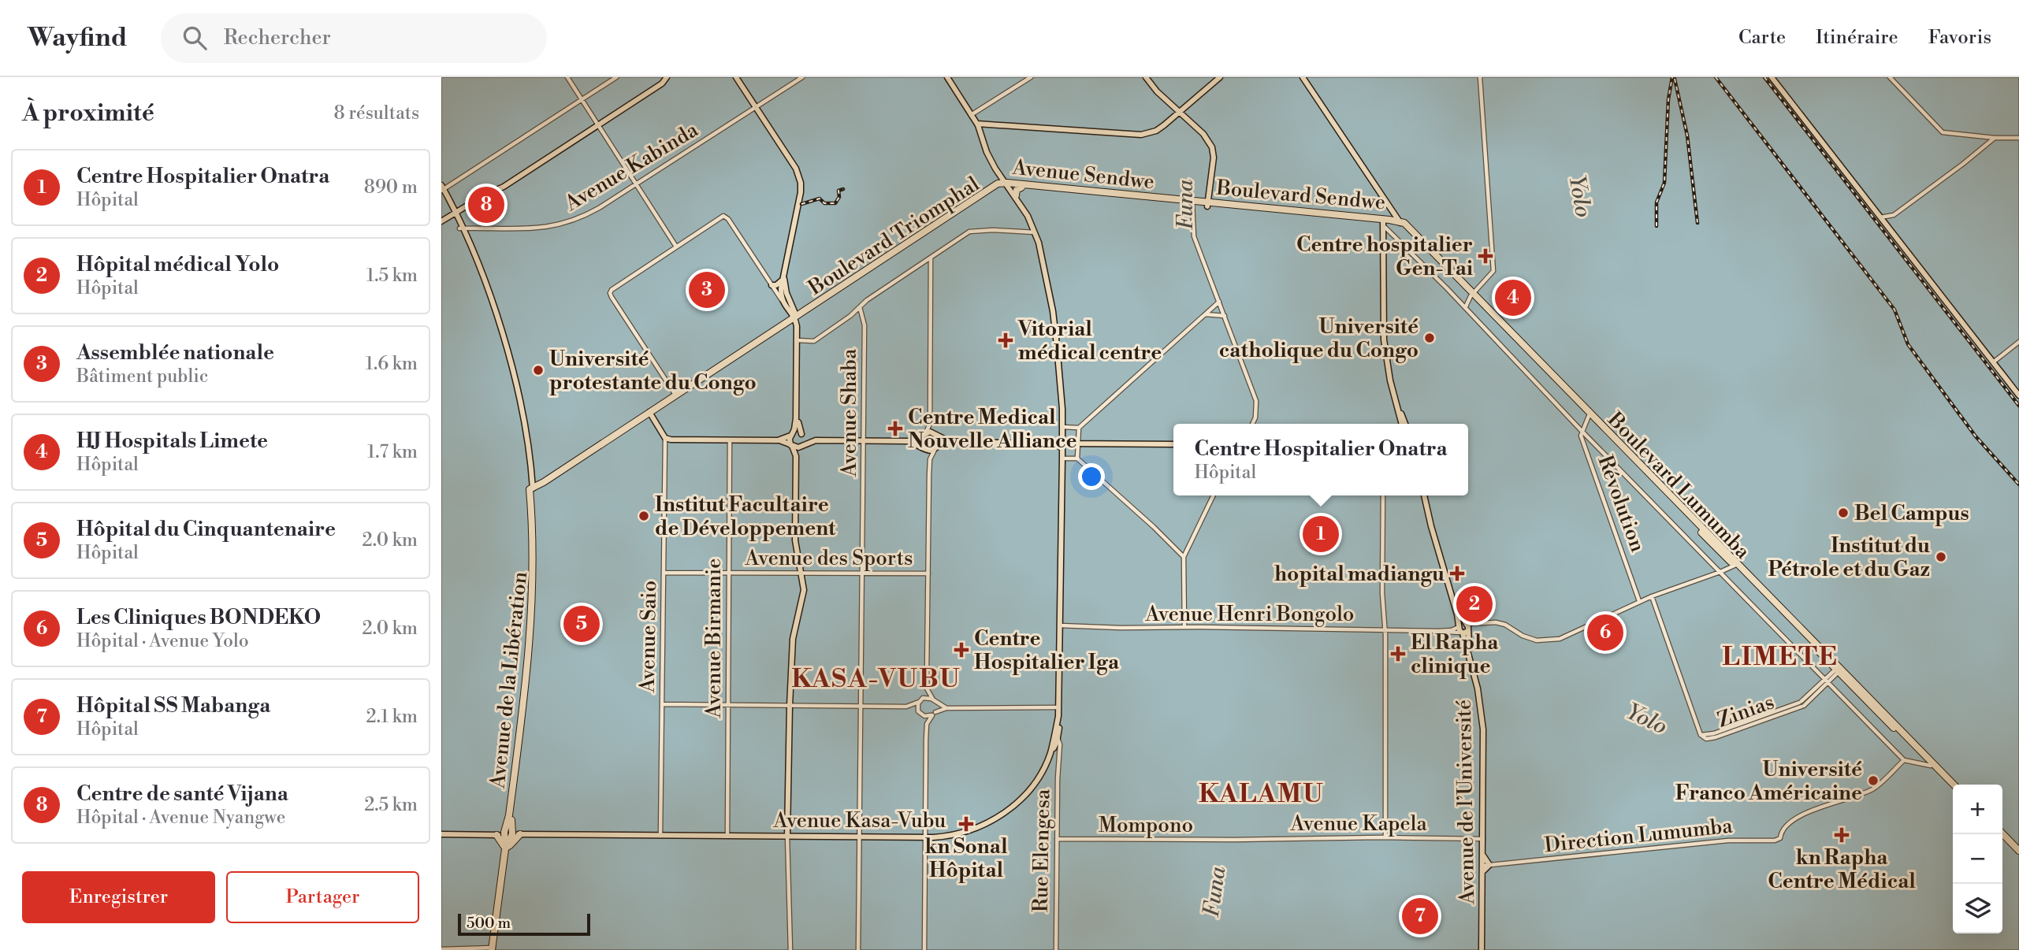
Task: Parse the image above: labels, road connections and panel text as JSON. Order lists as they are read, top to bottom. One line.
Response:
{"streets":{"highway":["Avenue Sendwe","Boulevard Sendwe","Boulevard Triomphal","Boulevard Lumumba","Avenue de la Libération"],"main road":["Avenue de l’Université","Avenue Kasa-Vubu"],"street":["Avenue Kabinda","Avenue Shaba","Révolution","Avenue des Sports","Avenue Henri Bongolo","Avenue Saio","Avenue Birmanie","Zinias","Avenue Kapela","Mompono","Direction Lumumba","Rue Elengesa"]},"crossings":[["Avenue Kabinda","Avenue de la Libération"],["Avenue Sendwe","Boulevard Sendwe"],["Avenue Sendwe","Boulevard Triomphal"],["Avenue Sendwe","Avenue Kasa-Vubu"],["Boulevard Sendwe","Boulevard Lumumba"],["Boulevard Triomphal","Avenue de la Libération"],["Boulevard Triomphal","Avenue Kasa-Vubu"],["Avenue Shaba","Avenue des Sports"],["Avenue Shaba","Avenue Kasa-Vubu"],["Avenue des Sports","Avenue Saio"],["Avenue des Sports","Avenue Birmanie"],["Avenue Henri Bongolo","Avenue Kasa-Vubu"],["Avenue Saio","Avenue Kasa-Vubu"],["Avenue Birmanie","Avenue Kasa-Vubu"],["Avenue de la Libération","Avenue Kasa-Vubu"],["Avenue de l’Université","Avenue Kapela"],["Avenue de l’Université","Direction Lumumba"],["Avenue Kasa-Vubu","Rue Elengesa"],["Avenue Kapela","Mompono"],["Mompono","Rue Elengesa"]],"districts":["LIMETE","KASA-VUBU","KALAMU"],"water":["Yolo","Funa"],"places":{"health":["Centre hospitalier Gen-Tai","Vitorial médical centre","Centre Medical Nouvelle Alliance","hopital madiangu","Centre Hospitalier Iga","El Rapha clinique","kn Sonal Hôpital","kn Rapha Centre Médical"],"other":["Université catholique du Congo","Université protestante du Congo","Bel Campus","Institut Facultaire de Développement","Institut du Pétrole et du Gaz","Université Franco Américaine"]},"scale_bar":"500 m","page":{"header":"Wayfind","search":"Rechercher","nav":["Carte","Itinéraire","Favoris"],"heading":["À proximité","8 résultats"],"list":[{"mark":"1","name":"Centre Hospitalier Onatra","note":"Hôpital","value":"890 m"},{"mark":"2","name":"Hôpital médical Yolo","note":"Hôpital","value":"1.5 km"},{"mark":"3","name":"Assemblée nationale","note":"Bâtiment public","value":"1.6 km"},{"mark":"4","name":"HJ Hospitals Limete","note":"Hôpital","value":"1.7 km"},{"mark":"5","name":"Hôpital du Cinquantenaire","note":"Hôpital","value":"2.0 km"},{"mark":"6","name":"Les Cliniques BONDEKO","note":"Hôpital · Avenue Yolo","value":"2.0 km"},{"mark":"7","name":"Hôpital SS Mabanga","note":"Hôpital","value":"2.1 km"},{"mark":"8","name":"Centre de santé Vijana","note":"Hôpital · Avenue Nyangwe","value":"2.5 km"}],"pins":["8","3","4","1","2","5","6","7"],"popup":["Centre Hospitalier Onatra","Hôpital"],"map_buttons":["+","−"],"buttons":["Enregistrer","Partager"],"scale":"500 m"}}
